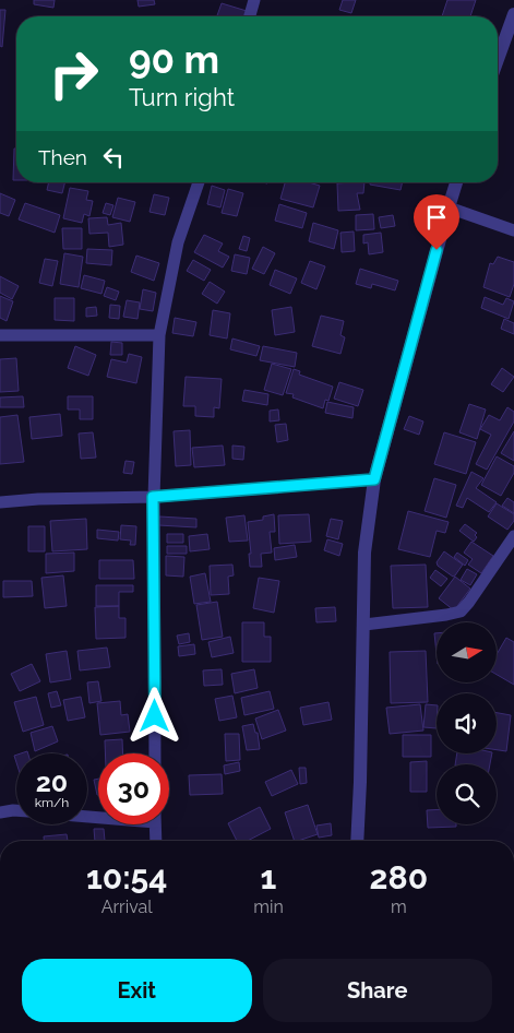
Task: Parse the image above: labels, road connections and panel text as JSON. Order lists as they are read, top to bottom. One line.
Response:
{"north":"right","page":{"turn":["90 m","Turn right"],"then":"Then","speed":"20 km/h","limit":"30","eta":["10:54","Arrival","1","min","280","m"],"buttons":["Exit","Share"]}}
